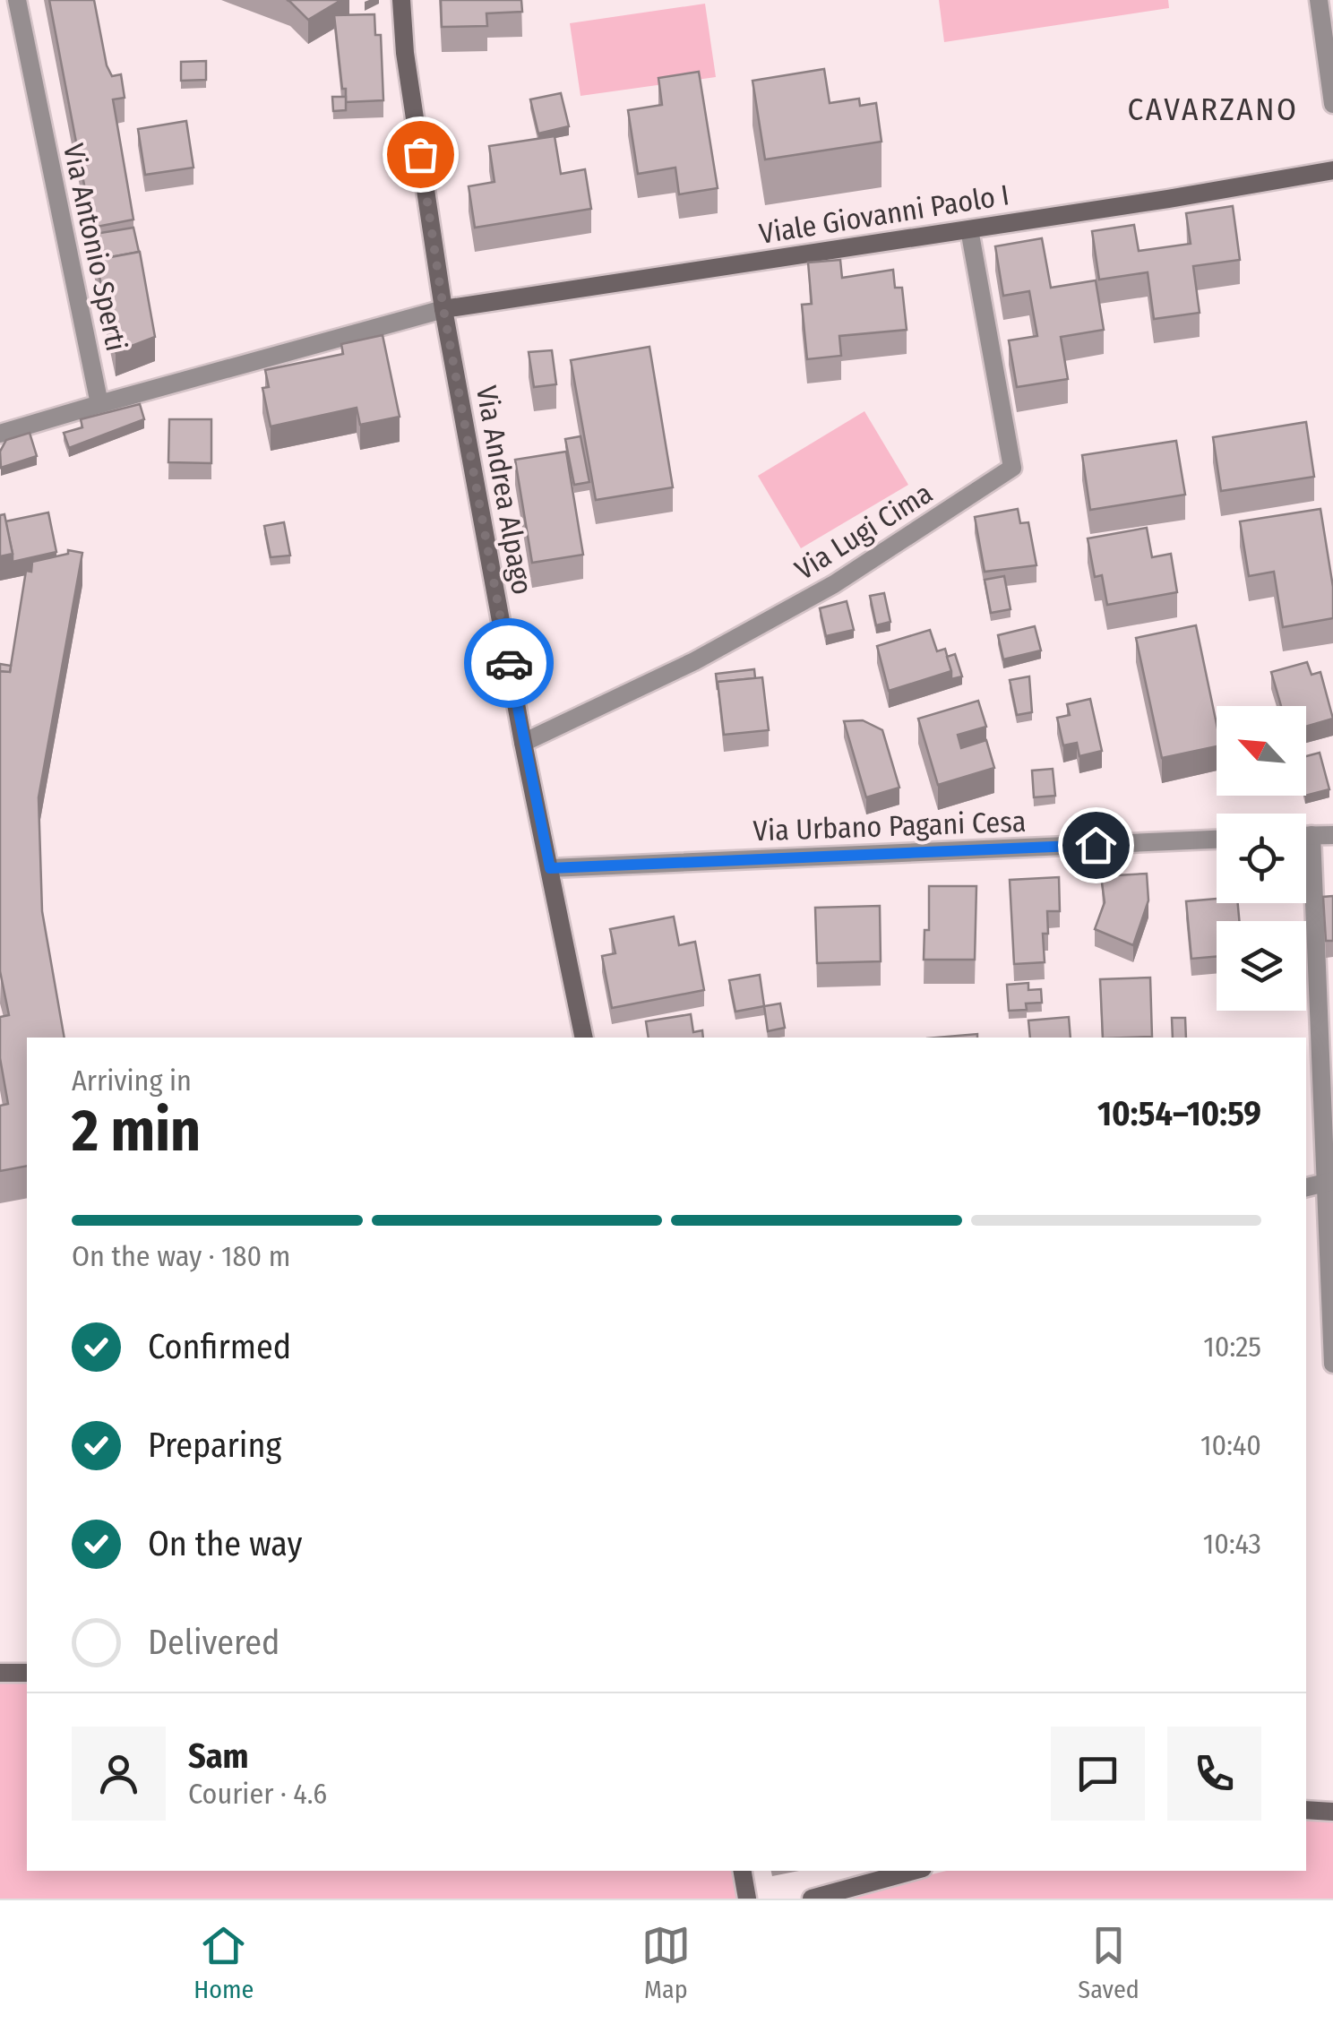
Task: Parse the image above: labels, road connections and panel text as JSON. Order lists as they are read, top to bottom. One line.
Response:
{"streets":{"street":["Viale Giovanni Paolo I","Via Antonio Sperti","Via Andrea Alpago","Via Lugi Cima","Via Urbano Pagani Cesa"]},"crossings":[["Viale Giovanni Paolo I","Via Andrea Alpago"],["Viale Giovanni Paolo I","Via Lugi Cima"],["Via Andrea Alpago","Via Lugi Cima"],["Via Andrea Alpago","Via Urbano Pagani Cesa"]],"districts":["CAVARZANO"],"north":"top left","page":{"heading":["2 min","Arriving in","10:54–10:59"],"panel":["Sam","Courier · 4.6"],"bar":"On the way · 180 m","list":[["Confirmed","10:25"],["Preparing","10:40"],["On the way","10:43"],"Delivered"],"tabs":["Home","Map","Saved"]}}
